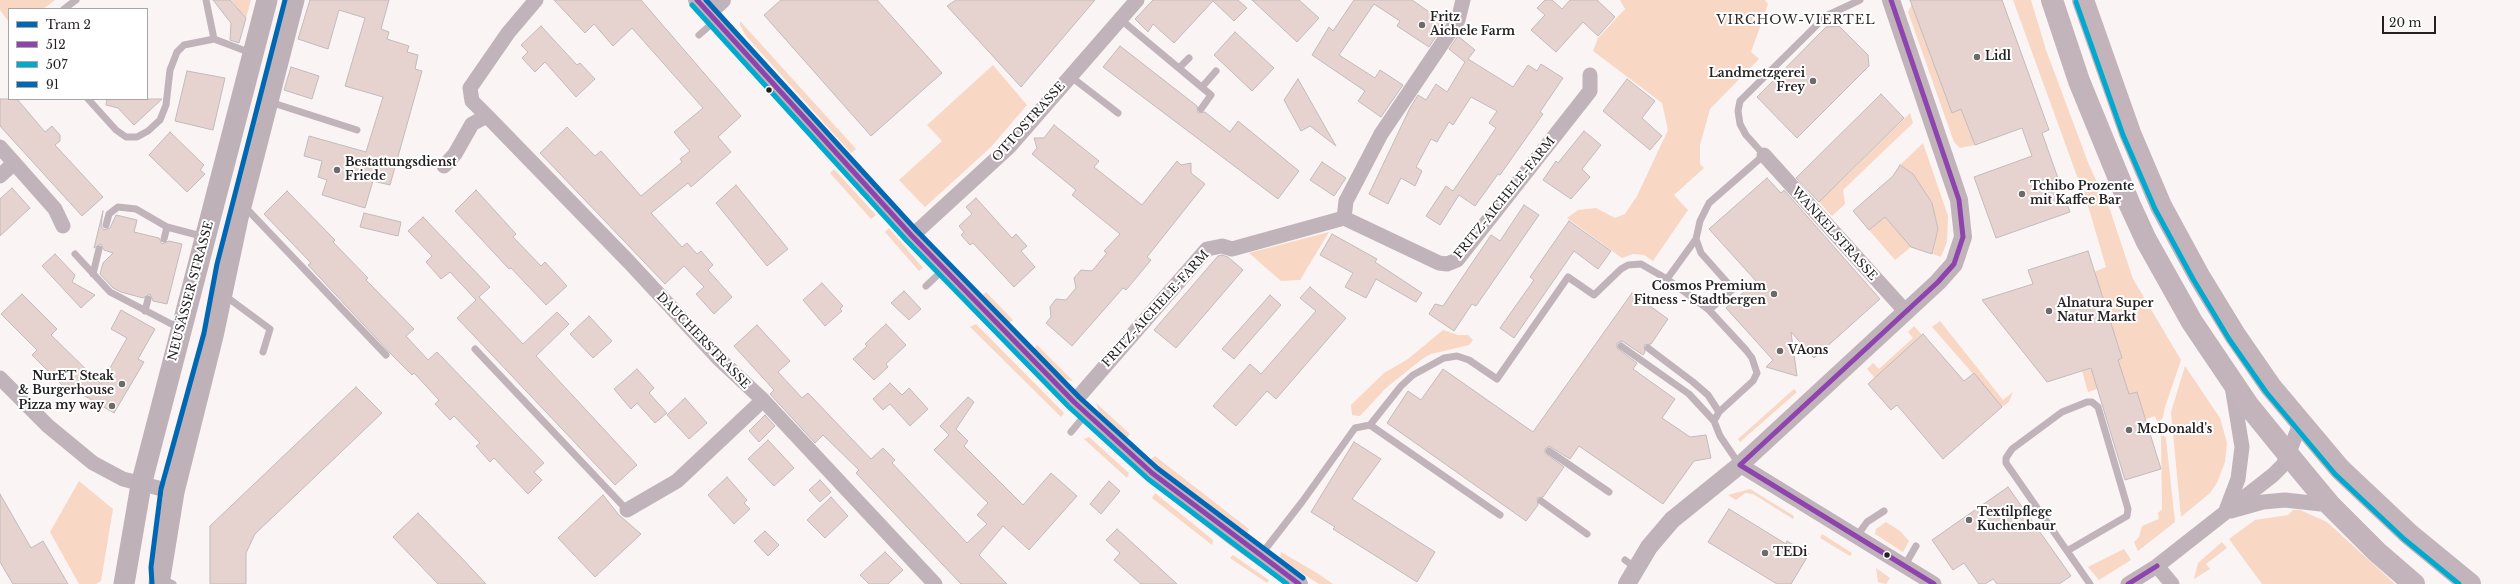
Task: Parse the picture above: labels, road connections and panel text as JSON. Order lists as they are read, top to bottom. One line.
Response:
{"streets":{"main road":["NEUSÄSSER STRASSE"],"street":["OTTOSTRASSE","FRITZ-AICHELE-FARM","WANKELSTRASSE","DAUCHERSTRASSE"]},"districts":["VIRCHOW-VIERTEL"],"places":["Fritz Aichele Farm","Lidl","Landmetzgerei Frey","Bestattungsdienst Friede","Tchibo Prozente mit Kaffee Bar","Cosmos Premium Fitness - Stadtbergen","Alnatura Super Natur Markt","VAons","NurET Steak & Burgerhouse","Pizza my way","McDonald's","Textilpflege Kuchenbaur","TEDi"],"lines":["tram line 2","transit line 512","transit line 91","transit line 507"],"legend":["Tram 2","512","507","91"],"scale_bar":"20 m"}
